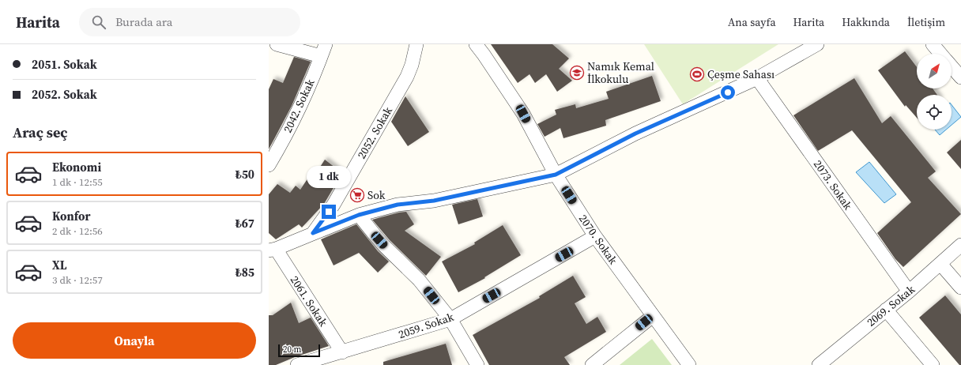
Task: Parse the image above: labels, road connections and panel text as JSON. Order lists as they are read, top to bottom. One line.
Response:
{"streets":{"street":["2042. Sokak","2052. Sokak","2073. Sokak","2070. Sokak","2061. Sokak","2069. Sokak","2059. Sokak"]},"crossings":[["2073. Sokak","2069. Sokak"],["2070. Sokak","2059. Sokak"],["2061. Sokak","2059. Sokak"]],"places":{"school or university":["Namık Kemal İlkokulu"],"sports":["Çeşme Sahası"],"supermarket":["Sok"]},"scale_bar":"20 m","north":"top right","page":{"header":"Harita","search":"Burada ara","nav":["Ana sayfa","Harita","Hakkında","İletişim"],"banner":["2051. Sokak","2052. Sokak"],"heading":"Araç seç","list":[{"name":"Ekonomi","note":"1 dk · 12:55","value":"₺50"},{"name":"Konfor","note":"2 dk · 12:56","value":"₺67"},{"name":"XL","note":"3 dk · 12:57","value":"₺85"}],"bubble":"1 dk","buttons":"Onayla","scale":"20 m"}}
